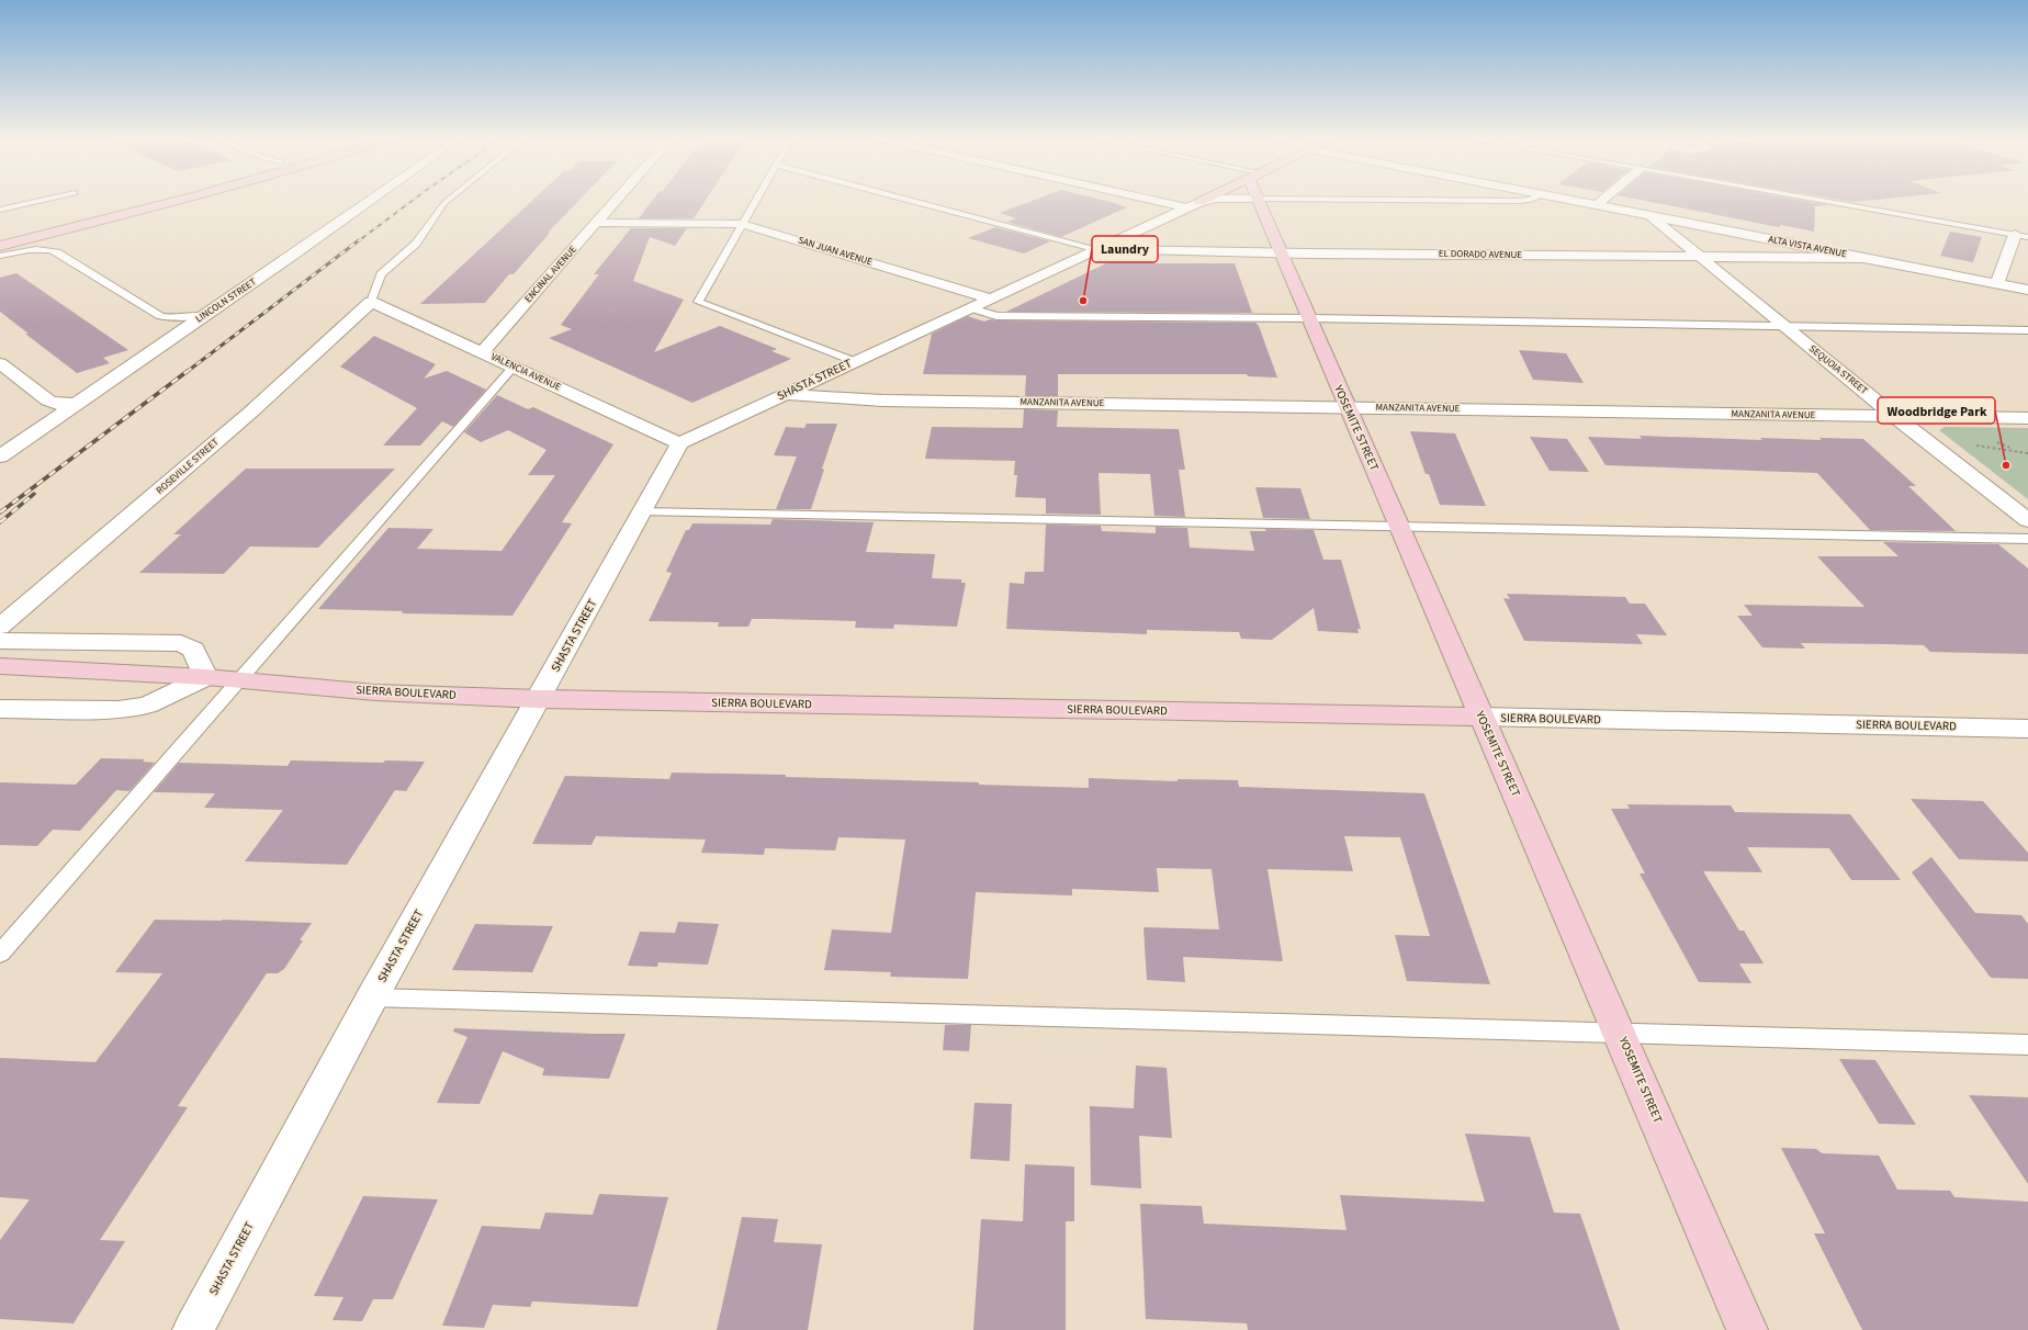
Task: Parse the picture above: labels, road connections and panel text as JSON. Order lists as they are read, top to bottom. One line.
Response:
{"streets":{"street":["ALTA VISTA AVENUE","SAN JUAN AVENUE","EL DORADO AVENUE","ENCINAL AVENUE","LINCOLN STREET","SEQUOIA STREET","VALENCIA AVENUE","SHASTA STREET","MANZANITA AVENUE","YOSEMITE STREET","ROSEVILLE STREET","SIERRA BOULEVARD"]},"crossings":[["ALTA VISTA AVENUE","EL DORADO AVENUE"],["ALTA VISTA AVENUE","SEQUOIA STREET"],["SAN JUAN AVENUE","ENCINAL AVENUE"],["SAN JUAN AVENUE","SHASTA STREET"],["EL DORADO AVENUE","SEQUOIA STREET"],["EL DORADO AVENUE","SHASTA STREET"],["EL DORADO AVENUE","YOSEMITE STREET"],["ENCINAL AVENUE","VALENCIA AVENUE"],["SEQUOIA STREET","MANZANITA AVENUE"],["VALENCIA AVENUE","SHASTA STREET"],["VALENCIA AVENUE","ROSEVILLE STREET"],["SHASTA STREET","MANZANITA AVENUE"],["SHASTA STREET","SIERRA BOULEVARD"],["MANZANITA AVENUE","YOSEMITE STREET"],["YOSEMITE STREET","SIERRA BOULEVARD"]],"places":["Laundry","Woodbridge Park"]}
